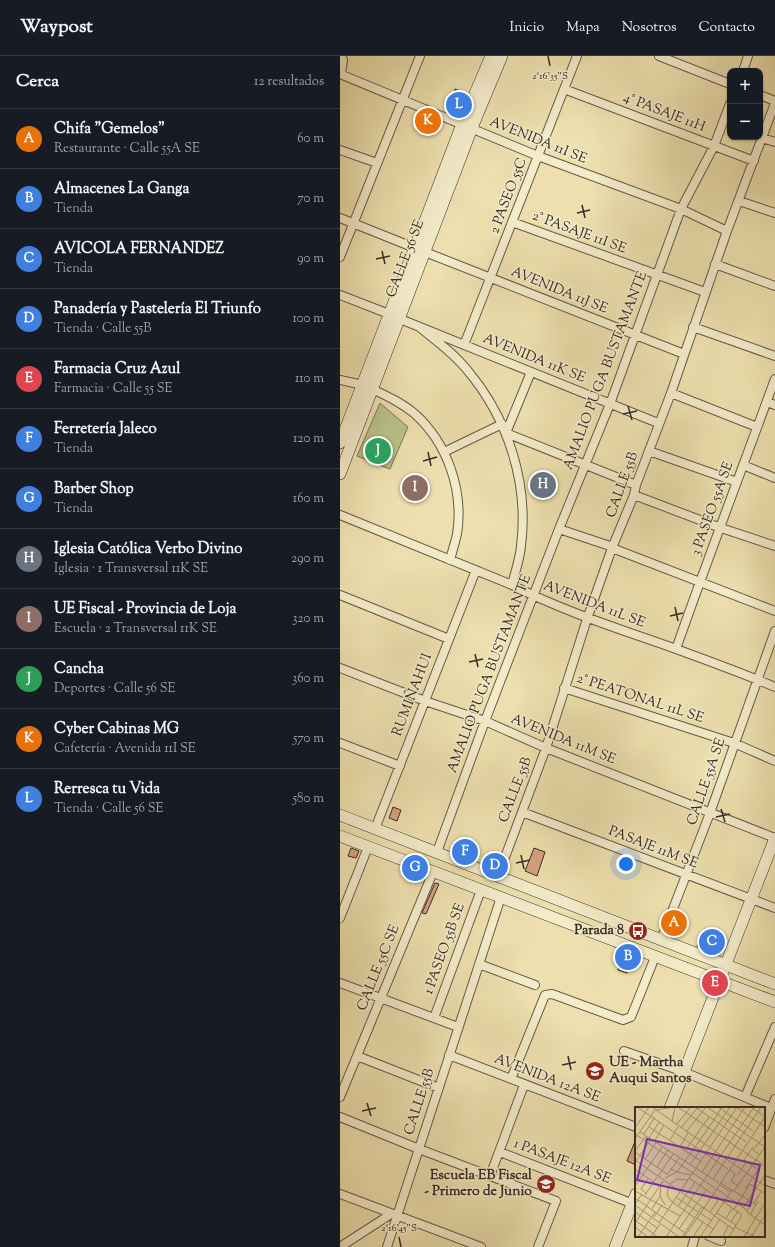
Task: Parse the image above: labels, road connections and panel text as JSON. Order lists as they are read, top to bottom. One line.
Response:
{"streets":{"main road":["CALLE 56 SE"],"street":["4° PASAJE 11H","AVENIDA 11I SE","2 PASEO 55C","2° PASAJE 11I SE","AVENIDA 11J SE","AVENIDA 11K SE","AMALIO PUGA BUSTAMANTE","CALLE 55B","3 PASEO 55A SE","AVENIDA 11L SE","RUMIÑAHUI","2° PEATONAL 11L SE","AVENIDA 11M SE","CALLE 55A SE","PASAJE 11M SE","1 PASEO 55B SE","CALLE 55C SE","AVENIDA 12A SE","1 PASAJE 12A SE"]},"crossings":[["4° PASAJE 11H","2 PASEO 55C"],["4° PASAJE 11H","AMALIO PUGA BUSTAMANTE"],["4° PASAJE 11H","CALLE 55B"],["AVENIDA 11I SE","2 PASEO 55C"],["AVENIDA 11I SE","CALLE 56 SE"],["AVENIDA 11I SE","AMALIO PUGA BUSTAMANTE"],["AVENIDA 11I SE","CALLE 55B"],["2 PASEO 55C","2° PASAJE 11I SE"],["2 PASEO 55C","AVENIDA 11J SE"],["2 PASEO 55C","AVENIDA 11K SE"],["2° PASAJE 11I SE","AMALIO PUGA BUSTAMANTE"],["2° PASAJE 11I SE","CALLE 55B"],["CALLE 56 SE","AVENIDA 11J SE"],["CALLE 56 SE","AVENIDA 11K SE"],["AVENIDA 11J SE","AMALIO PUGA BUSTAMANTE"],["AVENIDA 11J SE","CALLE 55B"],["AVENIDA 11K SE","AMALIO PUGA BUSTAMANTE"],["AVENIDA 11K SE","CALLE 55B"],["AMALIO PUGA BUSTAMANTE","AVENIDA 11L SE"],["AMALIO PUGA BUSTAMANTE","AVENIDA 11M SE"],["CALLE 55B","AVENIDA 11L SE"],["CALLE 55B","2° PEATONAL 11L SE"],["CALLE 55B","AVENIDA 11M SE"],["CALLE 55B","PASAJE 11M SE"],["CALLE 55B","AVENIDA 12A SE"],["3 PASEO 55A SE","AVENIDA 11L SE"],["AVENIDA 11L SE","RUMIÑAHUI"],["AVENIDA 11L SE","CALLE 55A SE"],["RUMIÑAHUI","AVENIDA 11M SE"],["2° PEATONAL 11L SE","CALLE 55A SE"],["AVENIDA 11M SE","CALLE 55A SE"],["CALLE 55A SE","PASAJE 11M SE"]],"places":{"bus stop":["Parada 8"],"school or university":["UE - Martha Auqui Santos","Escuela EB Fiscal - Primero de Junio"]},"page":{"header":"Waypost","nav":["Inicio","Mapa","Nosotros","Contacto"],"heading":["Cerca","12 resultados"],"map_buttons":["+","−"],"pins":["L","K","J","H","I","F","D","G","A","C","B","E"],"list":[{"mark":"A","name":"Chifa \"Gemelos\"","note":"Restaurante · Calle 55A SE","value":"60 m"},{"mark":"B","name":"Almacenes La Ganga","note":"Tienda","value":"70 m"},{"mark":"C","name":"AVICOLA FERNANDEZ","note":"Tienda","value":"90 m"},{"mark":"D","name":"Panadería y Pastelería El Triunfo","note":"Tienda · Calle 55B","value":"100 m"},{"mark":"E","name":"Farmacia Cruz Azul","note":"Farmacia · Calle 55 SE","value":"110 m"},{"mark":"F","name":"Ferretería Jaleco","note":"Tienda","value":"120 m"},{"mark":"G","name":"Barber Shop","note":"Tienda","value":"160 m"},{"mark":"H","name":"Iglesia Católica Verbo Divino","note":"Iglesia · 1 Transversal 11K SE","value":"290 m"},{"mark":"I","name":"UE Fiscal - Provincia de Loja","note":"Escuela · 2 Transversal 11K SE","value":"320 m"},{"mark":"J","name":"Cancha","note":"Deportes · Calle 56 SE","value":"360 m"},{"mark":"K","name":"Cyber Cabinas MG","note":"Cafetería · Avenida 11I SE","value":"570 m"},{"mark":"L","name":"Rerresca tu Vida","note":"Tienda · Calle 56 SE","value":"580 m"}]},"coordinates":["2°16'35\"S","2°16'45\"S"]}
